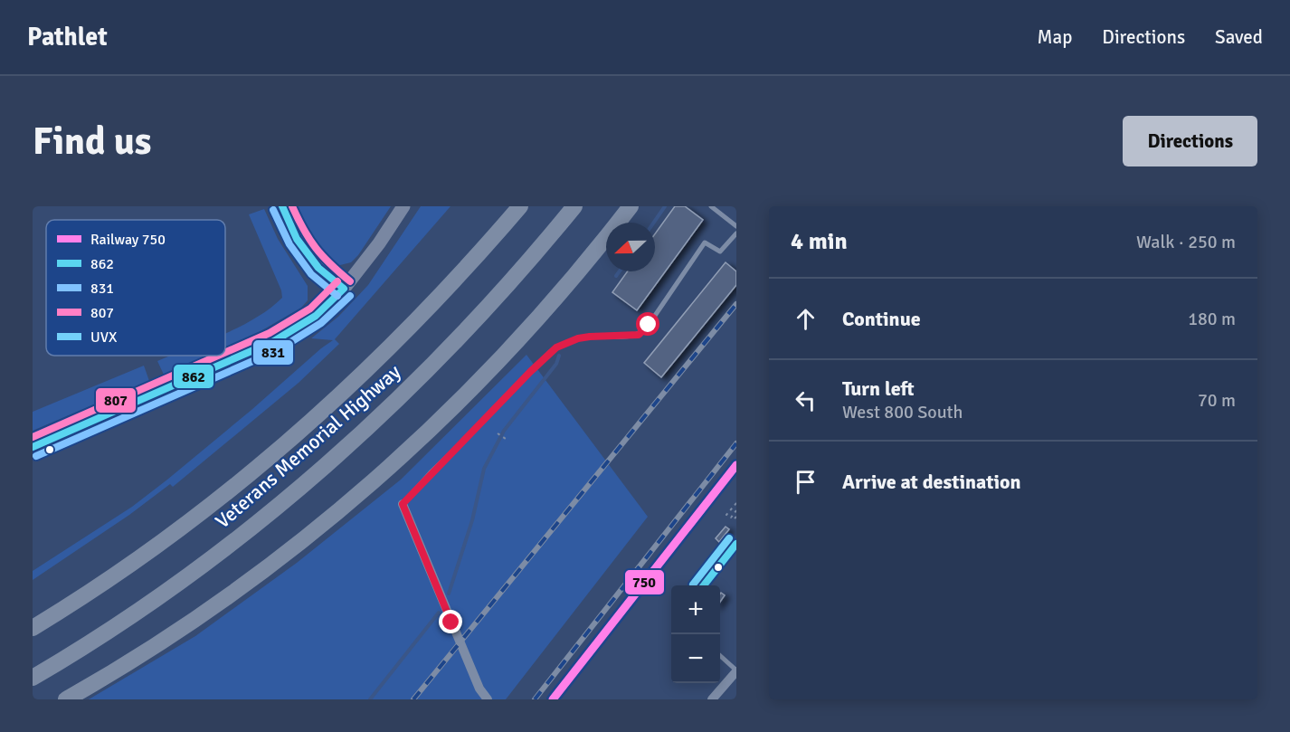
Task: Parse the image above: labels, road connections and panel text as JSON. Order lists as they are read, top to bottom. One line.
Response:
{"streets":{"highway":["Veterans Memorial Highway"]},"lines":["transit line 862","transit line 807","transit line 831","rail line 750","transit line UVX"],"legend":["Railway 750","862","831","807","UVX"],"north":"left","page":{"header":"Pathlet","nav":["Map","Directions","Saved"],"buttons":"Directions","title":"Find us","heading":["4 min","Walk · 250 m"],"list":[["Continue","180 m"],["Turn left","West 800 South","70 m"],"Arrive at destination"],"map_buttons":["+","−"]}}
